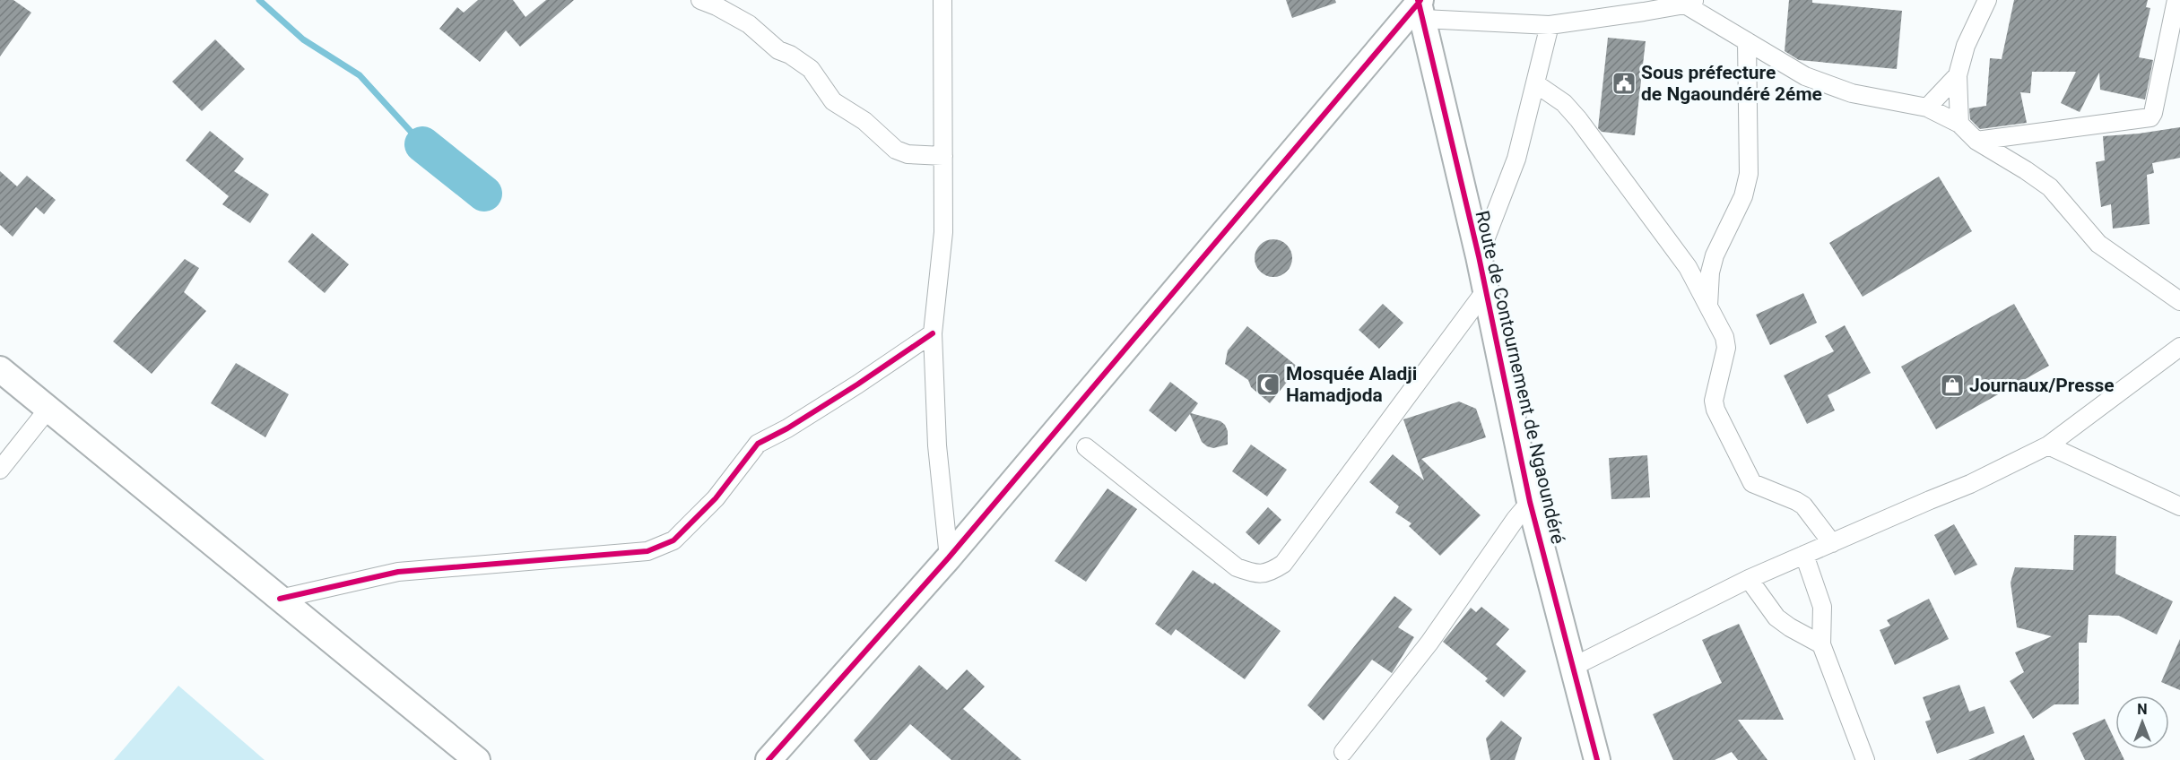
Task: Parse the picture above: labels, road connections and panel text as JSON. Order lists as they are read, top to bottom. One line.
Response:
{"streets":{"street":["Route de Contournement de Ngaoundéré"]},"places":{"public building":["Sous préfecture de Ngaoundéré 2éme"],"mosque":["Mosquée Aladji Hamadjoda"],"shop":["Journaux/Presse"]},"north":"top"}
